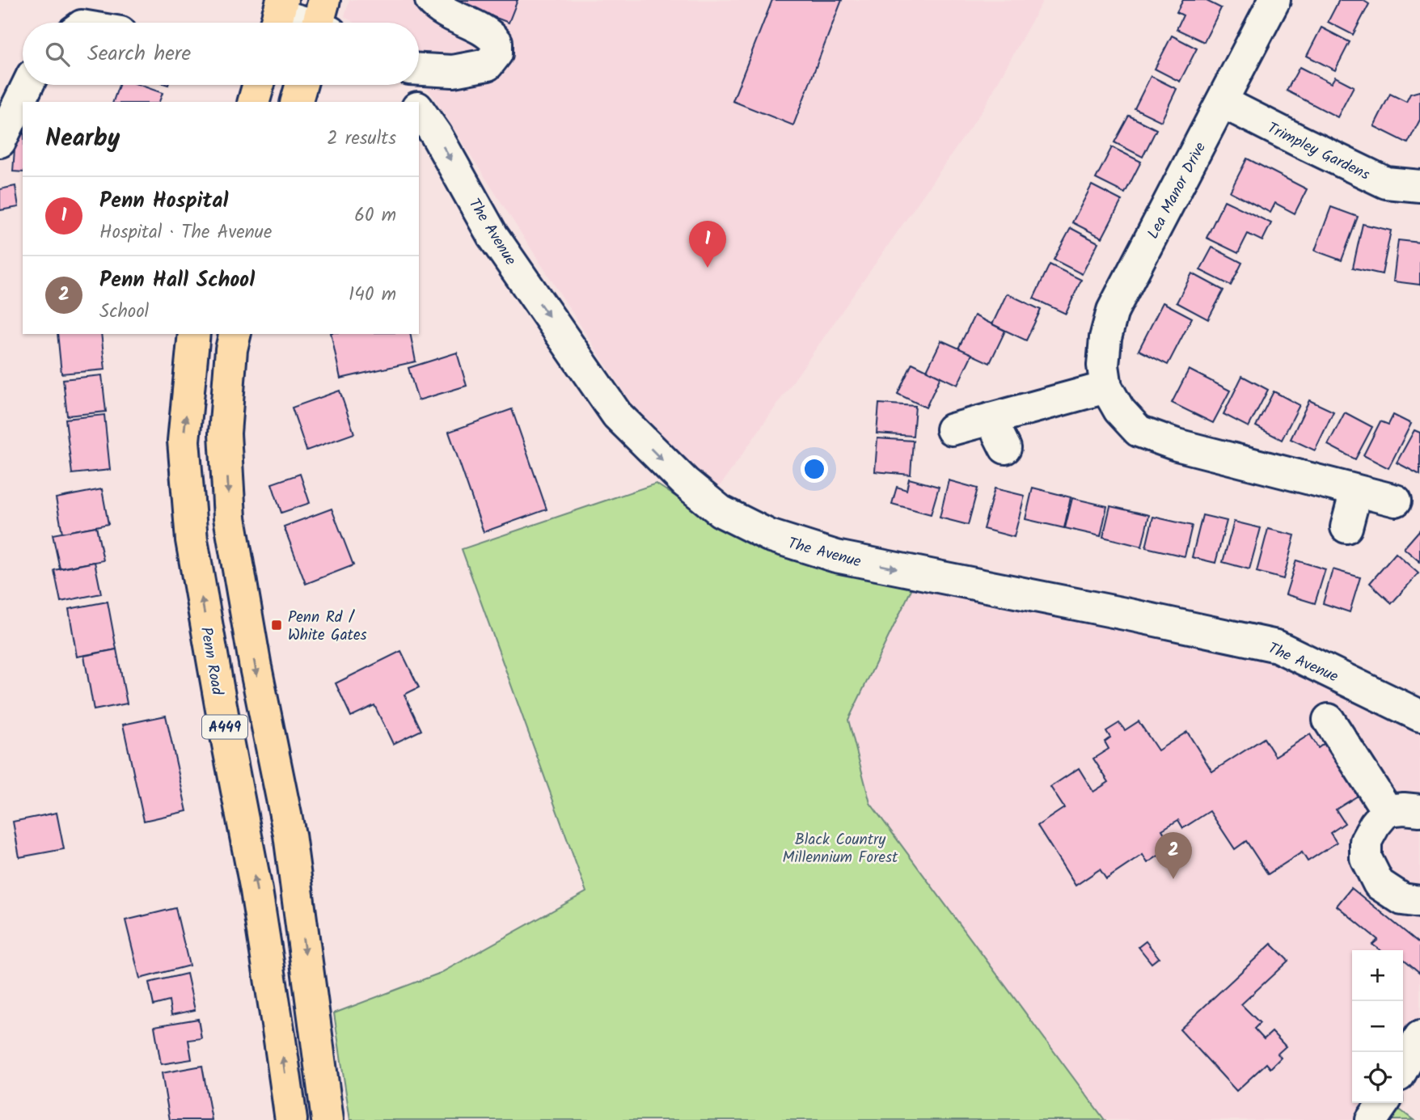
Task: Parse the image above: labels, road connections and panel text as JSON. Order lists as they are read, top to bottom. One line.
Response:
{"streets":{"highway":["Penn Road","A449"],"street":["Trimpley Gardens","Lea Manor Drive","The Avenue"]},"crossings":[["Trimpley Gardens","Lea Manor Drive"]],"one_way":["The Avenue"],"parks":["Black Country Millennium Forest"],"places":{"transit":["Penn Rd / White Gates"]},"page":{"search":"Search here","heading":["Nearby","2 results"],"list":[{"mark":"1","name":"Penn Hospital","note":"Hospital · The Avenue","value":"60 m"},{"mark":"2","name":"Penn Hall School","note":"School","value":"140 m"}],"pins":["1","2"],"map_buttons":["+","−"]}}
